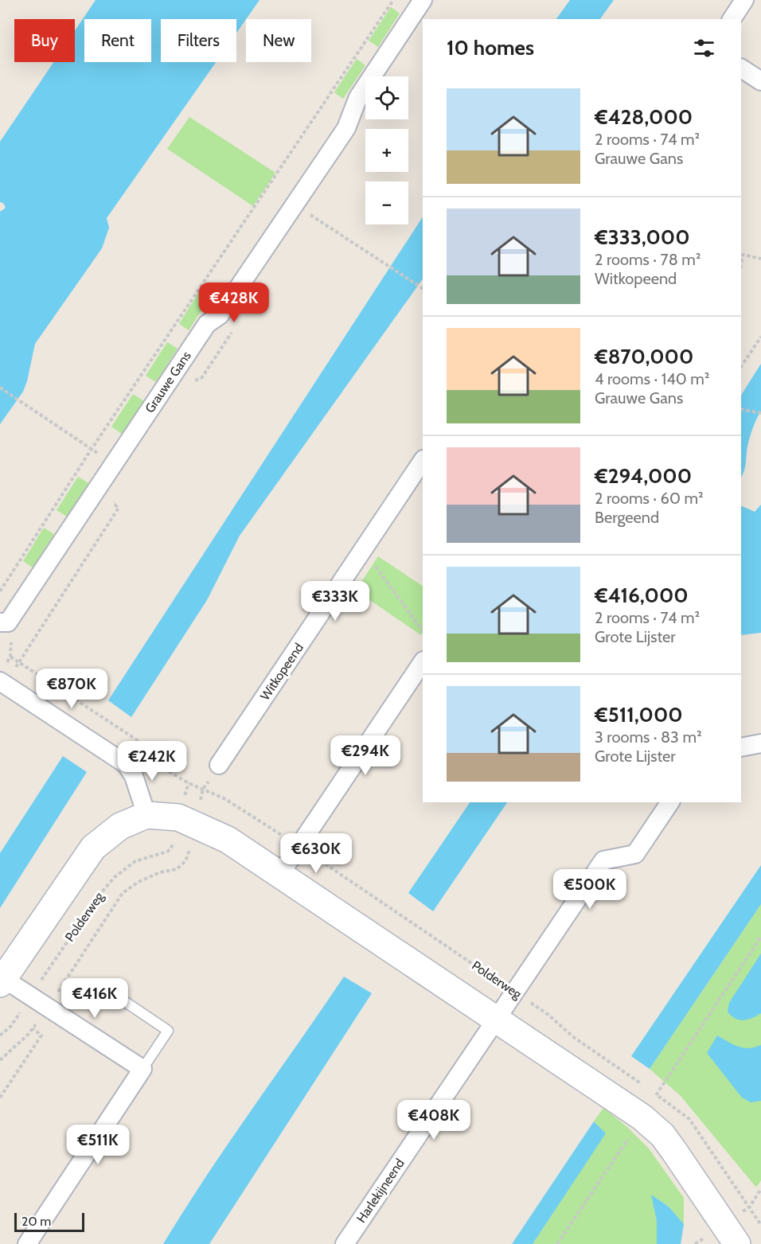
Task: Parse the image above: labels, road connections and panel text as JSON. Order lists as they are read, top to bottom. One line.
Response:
{"streets":{"street":["Grauwe Gans","Witkopeend","Harlekijneend"],"path":["Polderweg"]},"crossings":[["Polderweg","Harlekijneend"]],"scale_bar":"20 m","page":{"chip":["Buy","Rent","Filters","New"],"heading":"10 homes","map_buttons":["+","−"],"list":[{"name":"€428,000","note":"2 rooms · 74 m² · Grauwe Gans"},{"name":"€333,000","note":"2 rooms · 78 m² · Witkopeend"},{"name":"€870,000","note":"4 rooms · 140 m² · Grauwe Gans"},{"name":"€294,000","note":"2 rooms · 60 m² · Bergeend"},{"name":"€416,000","note":"2 rooms · 74 m² · Grote Lijster"},{"name":"€511,000","note":"3 rooms · 83 m² · Grote Lijster"}],"price":["€428K","€333K","€870K","€294K","€242K","€630K","€500K","€416K","€408K","€511K"],"scale":"20 m"}}
